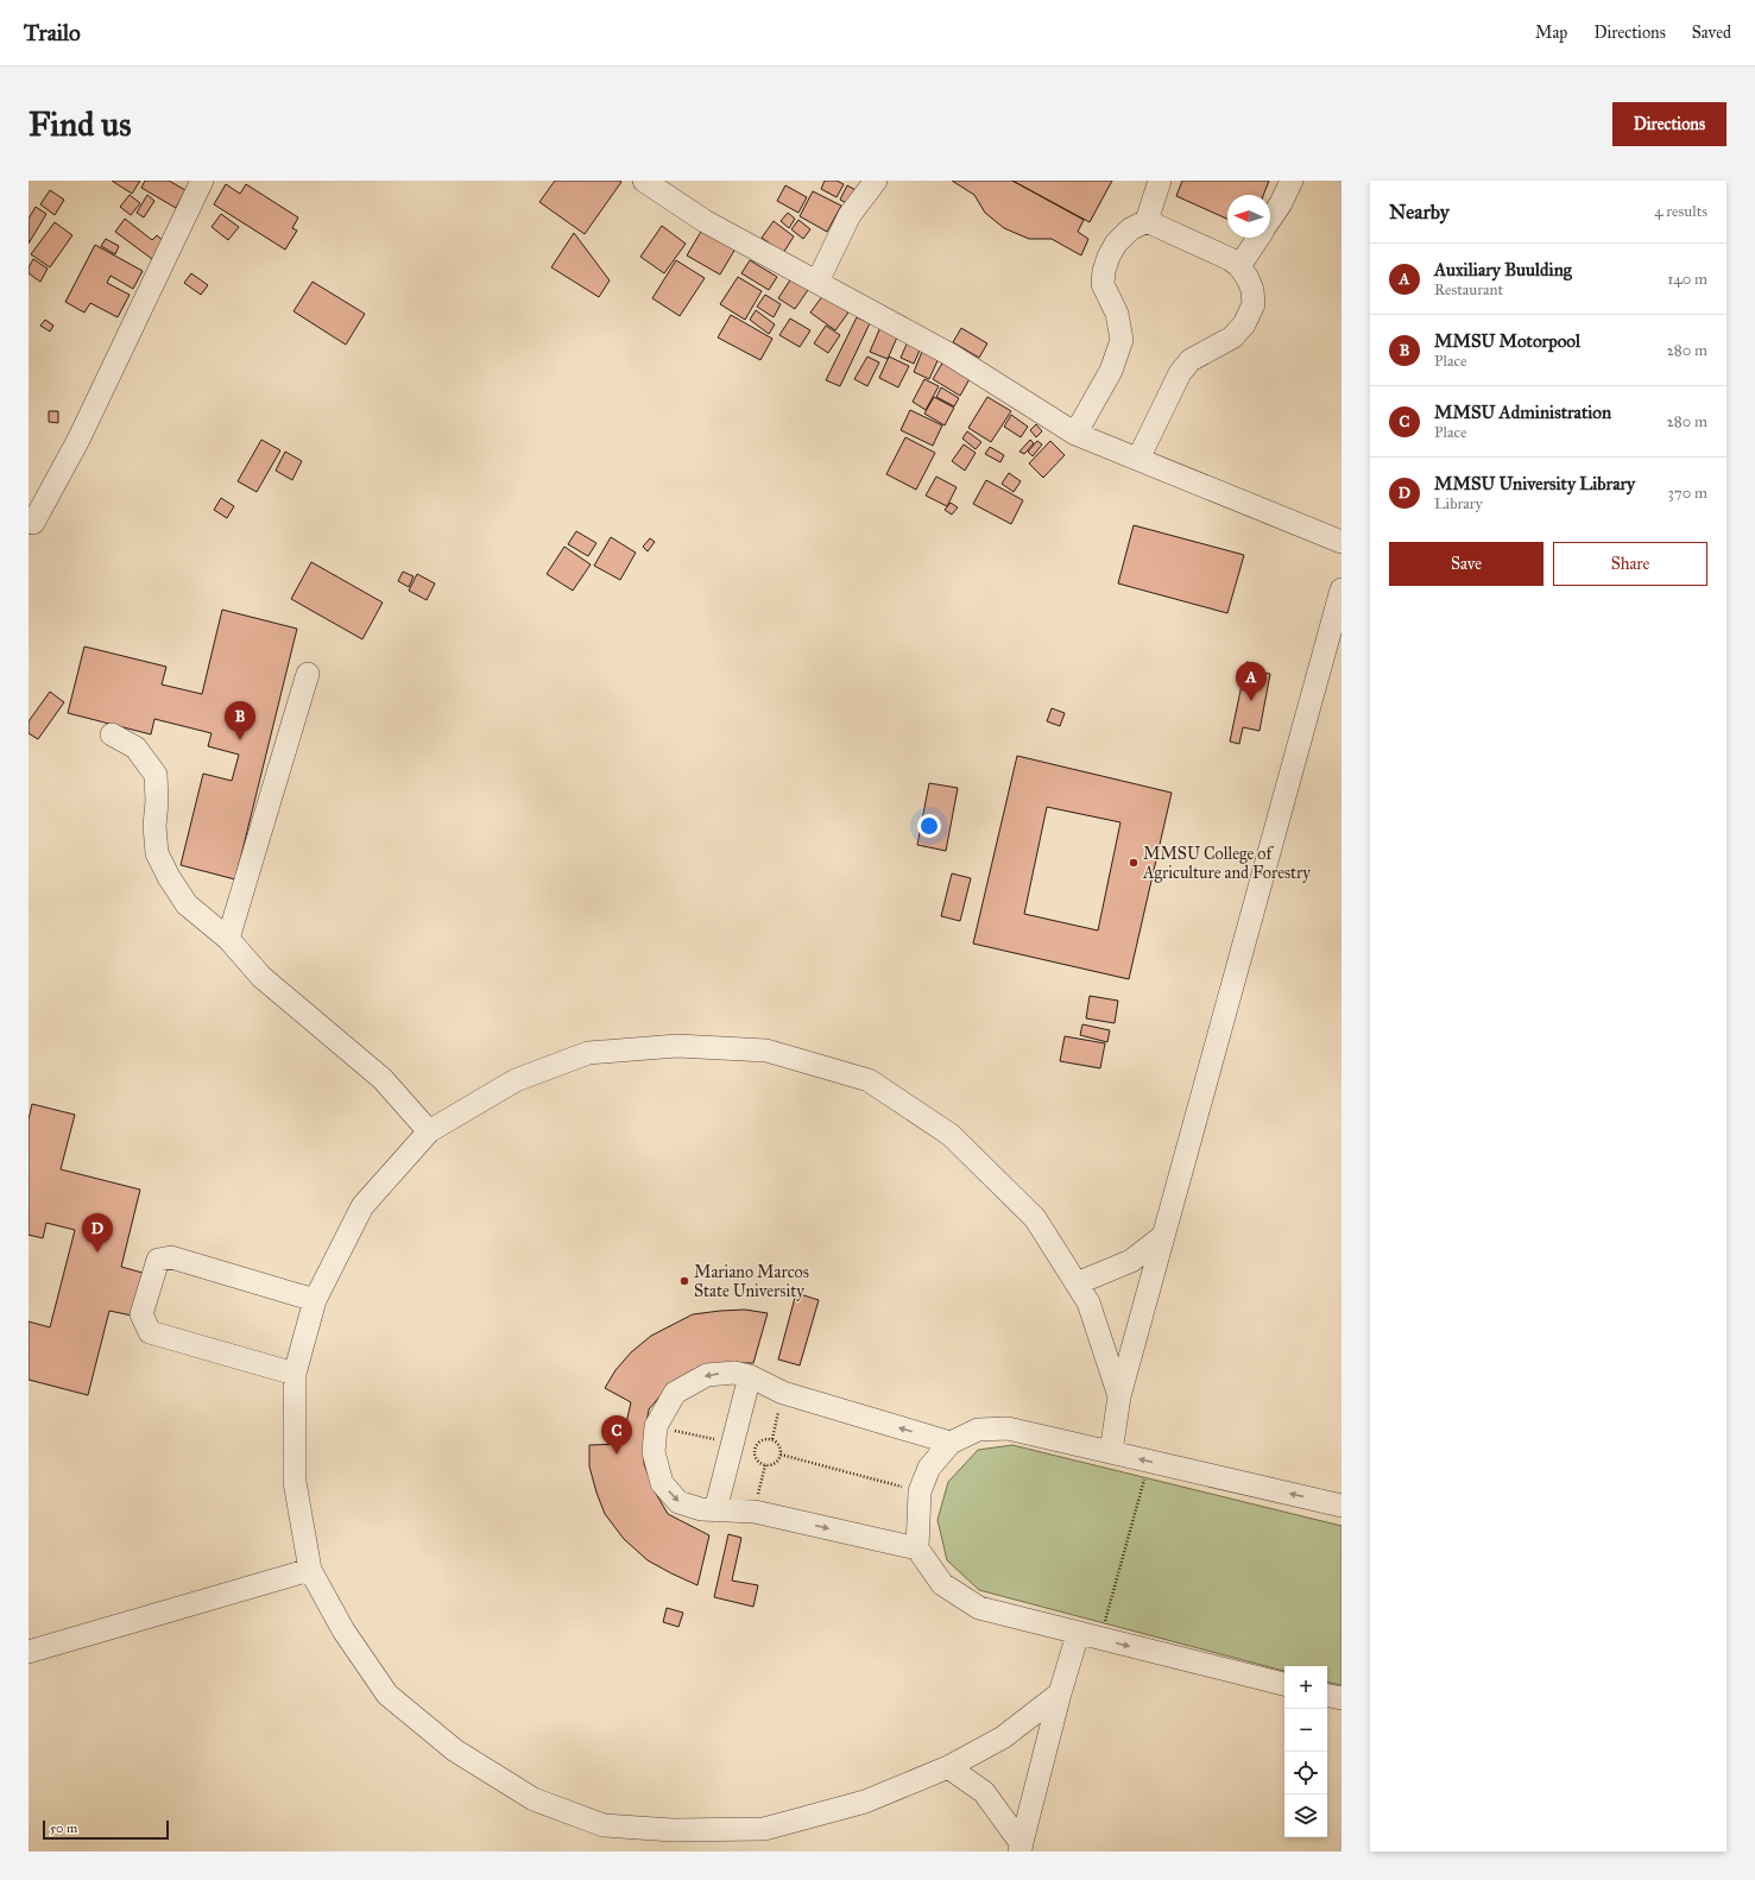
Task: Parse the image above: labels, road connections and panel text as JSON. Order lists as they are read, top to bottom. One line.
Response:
{"places":["MMSU College of Agriculture and Forestry","Mariano Marcos State University"],"scale_bar":"50 m","north":"left","page":{"header":"Trailo","nav":["Map","Directions","Saved"],"buttons":["Directions",["Save","Share"]],"title":"Find us","heading":["Nearby","4 results"],"list":[{"mark":"A","name":"Auxiliary Buulding","note":"Restaurant","value":"140 m"},{"mark":"B","name":"MMSU Motorpool","note":"Place","value":"280 m"},{"mark":"C","name":"MMSU Administration","note":"Place","value":"280 m"},{"mark":"D","name":"MMSU University Library","note":"Library","value":"370 m"}],"pins":["A","B","D","C"],"map_buttons":["+","−"],"scale":"50 m"}}
